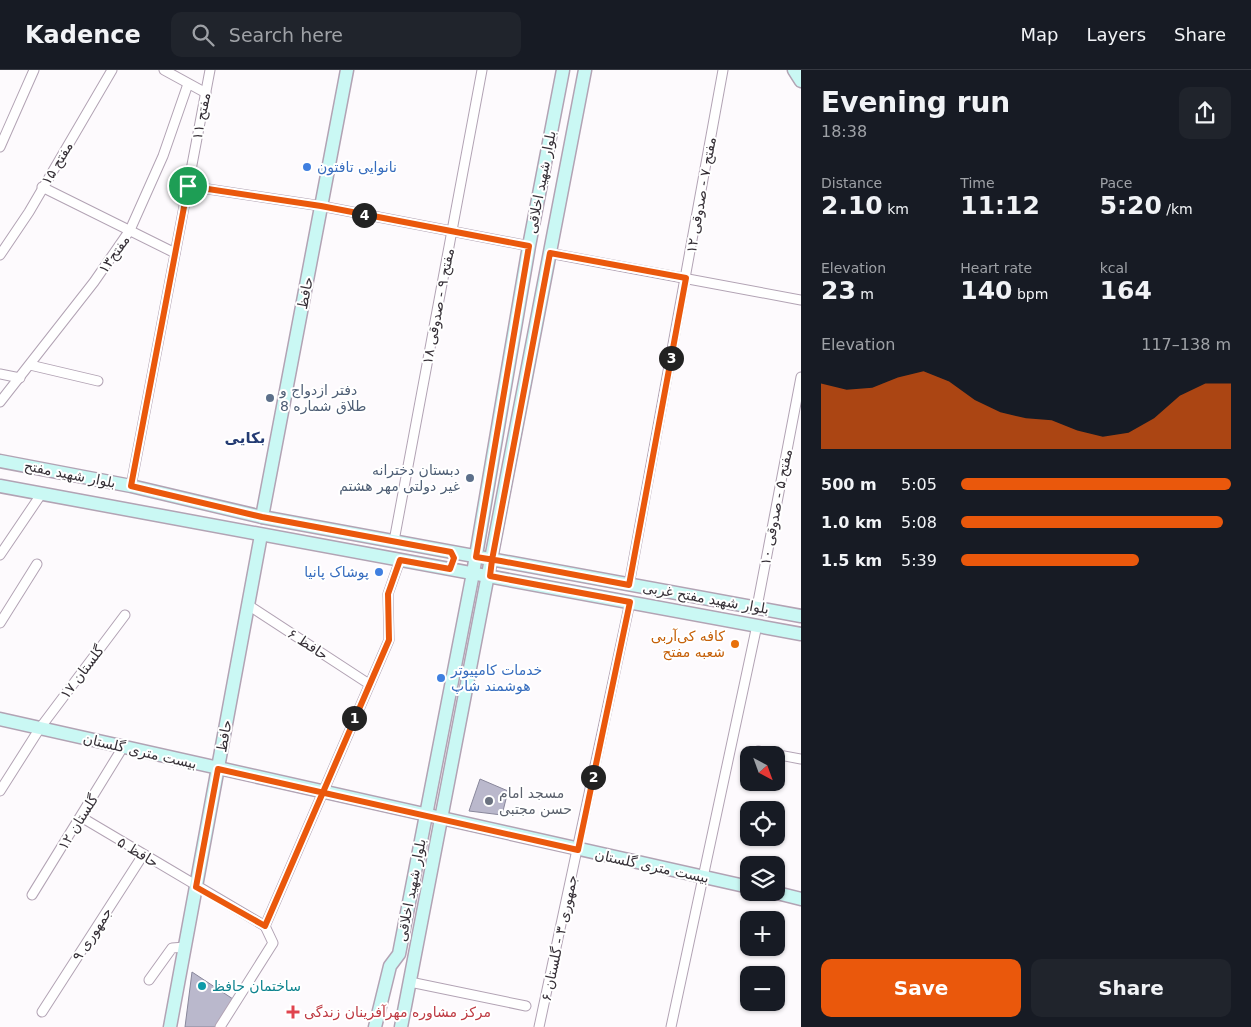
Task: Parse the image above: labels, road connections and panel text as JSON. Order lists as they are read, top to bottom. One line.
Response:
{"streets":{"main road":["بلوار شهید اخلاقی","حافظ","بلوار شهید مفتح","بلوار شهید مفتح غربی","بیست متری گلستان"],"street":["مفتح ۱۱","مفتح ۱۵","مفتح ۷ - صدوقی ۱۲","مفتح۱۳","مفتح ۹ - صدوقی ۱۸","مفتح ۵ - صدوقی ۱۰","حافظ ۶","گلستان ۱۷","گلستان ۱۲","حافظ ۵","جمهوری ۹","جمهوری ۳ - گلستان ۶"]},"crossings":[["مفتح ۱۱","بلوار شهید مفتح"],["بلوار شهید اخلاقی","بلوار شهید مفتح"],["بلوار شهید اخلاقی","بلوار شهید مفتح غربی"],["بلوار شهید اخلاقی","بیست متری گلستان"],["مفتح ۷ - صدوقی ۱۲","بلوار شهید مفتح غربی"],["حافظ","بلوار شهید مفتح"],["حافظ","حافظ ۶"],["حافظ","بیست متری گلستان"],["حافظ","حافظ ۵"],["مفتح ۹ - صدوقی ۱۸","بلوار شهید مفتح"],["بلوار شهید مفتح","بلوار شهید مفتح غربی"],["مفتح ۵ - صدوقی ۱۰","بلوار شهید مفتح غربی"],["بلوار شهید مفتح غربی","جمهوری ۳ - گلستان ۶"],["گلستان ۱۷","بیست متری گلستان"],["بیست متری گلستان","گلستان ۱۲"],["بیست متری گلستان","جمهوری ۳ - گلستان ۶"],["گلستان ۱۲","حافظ ۵"],["حافظ ۵","جمهوری ۹"]],"districts":["بکایی"],"places":{"other":["نانوایی تافتون","دفتر ازدواج و طلاق شماره 8","دبستان دخترانه غیر دولتی مهر هشتم","پوشاک پانیا","کافه کی‌آربی شعبه مفتح","خدمات کامپیوتر هوشمند شاپ","مسجد امام حسن مجتبی","ساختمان حافظ"],"health":["مرکز مشاوره مهرآفرینان زندگی"]},"north":"bottom right","page":{"header":"Kadence","search":"Search here","nav":["Map","Layers","Share"],"heading":["Evening run","18:38"],"stats":[["Distance","2.10 km"],["Time","11:12"],["Pace","5:20 /km"],["Elevation","23 m"],["Heart rate","140 bpm"],["kcal","164"]],"pins":["4","3","1","2"],"chart":["Elevation","117–138 m"],"list":[{"name":"500 m","note":"5:05"},{"name":"1.0 km","note":"5:08"},{"name":"1.5 km","note":"5:39"}],"map_buttons":["+","−"],"buttons":["Save","Share"]}}
